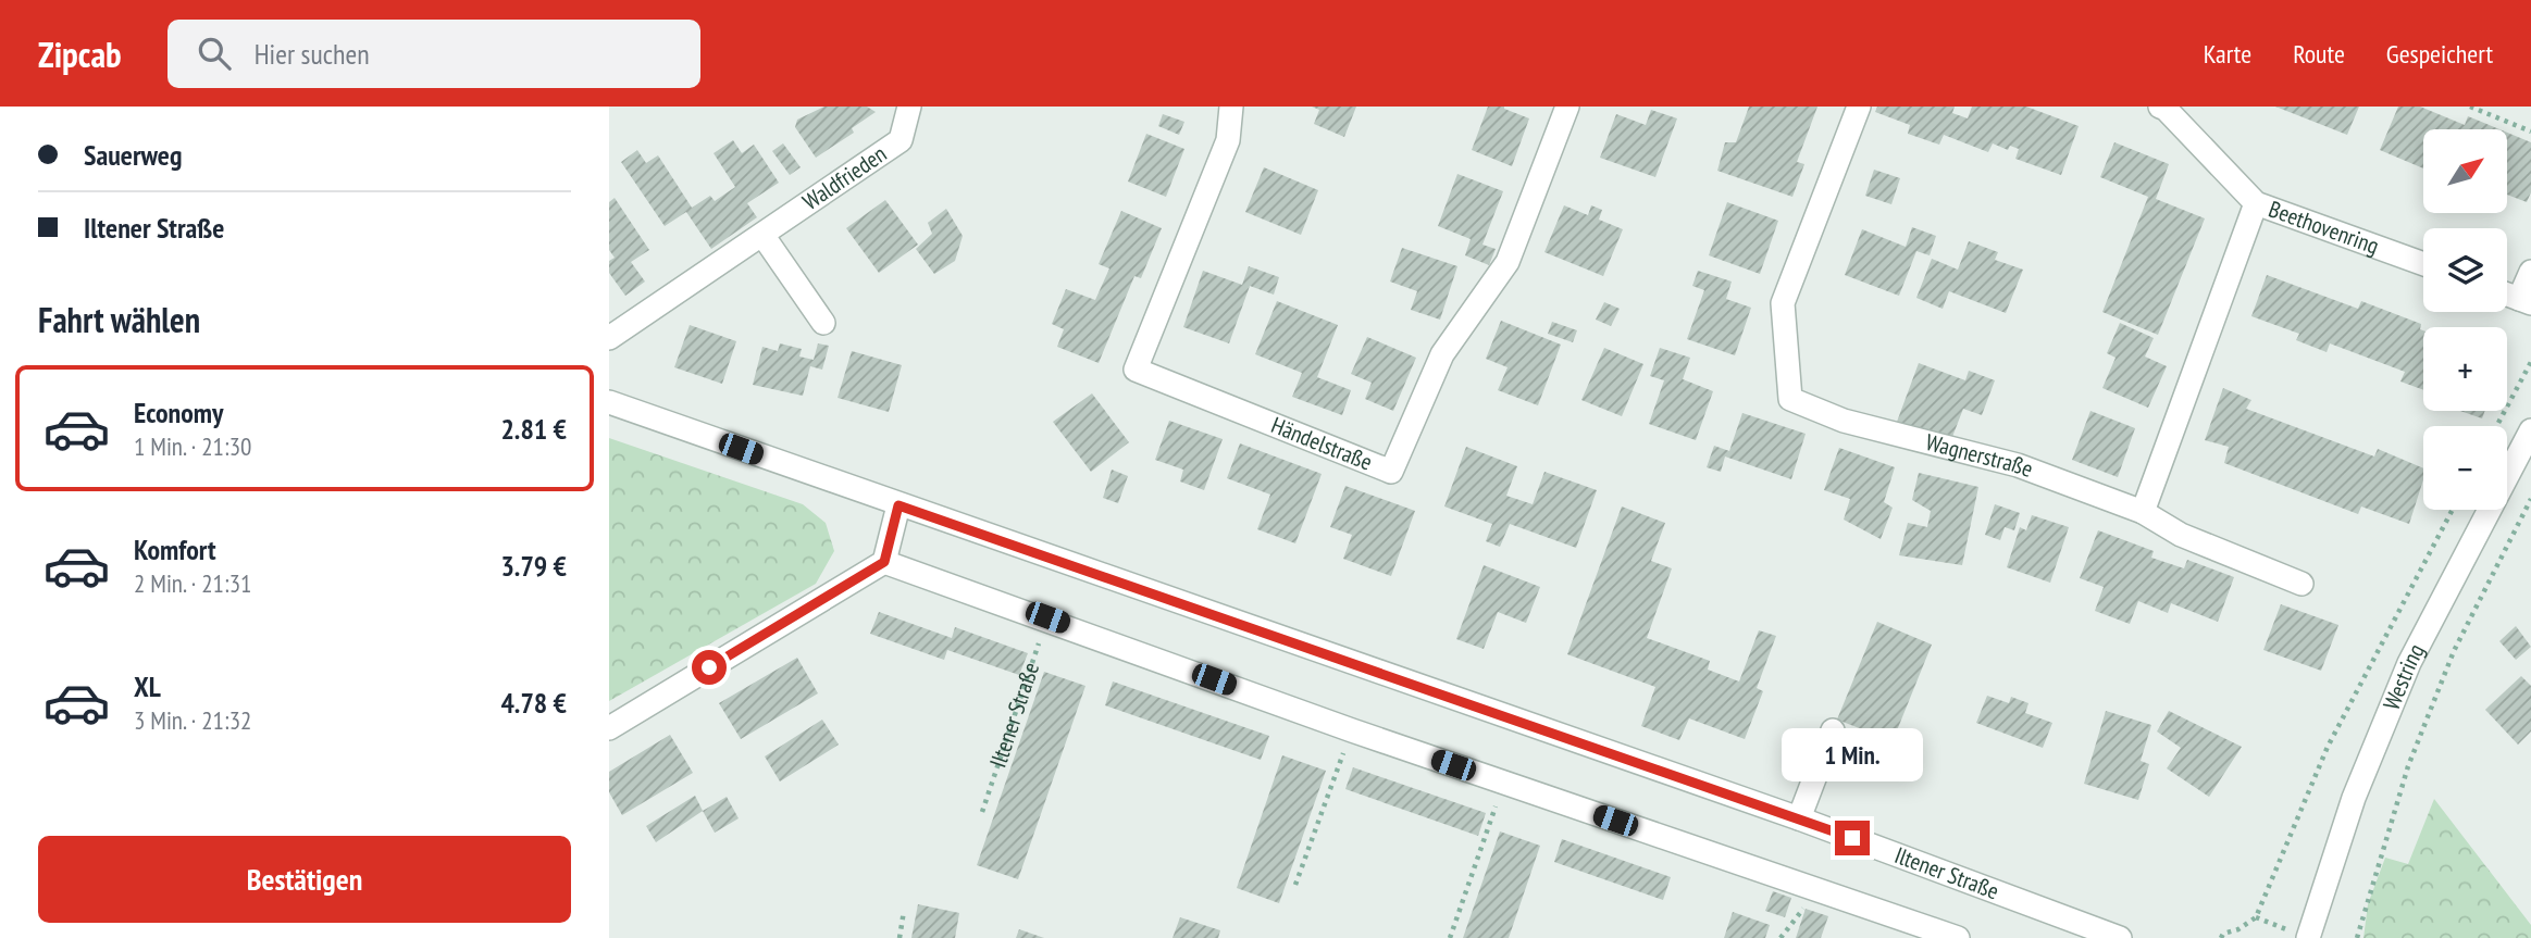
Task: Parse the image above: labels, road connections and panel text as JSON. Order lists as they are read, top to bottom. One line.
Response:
{"streets":{"street":["Waldfrieden","Beethovenring","Händelstraße","Wagnerstraße","Westring","Iltener Straße"]},"north":"top right","page":{"header":"Zipcab","search":"Hier suchen","nav":["Karte","Route","Gespeichert"],"banner":["Sauerweg","Iltener Straße"],"map_buttons":["+","−"],"heading":"Fahrt wählen","list":[{"name":"Economy","note":"1 Min. · 21:30","value":"2.81 €"},{"name":"Komfort","note":"2 Min. · 21:31","value":"3.79 €"},{"name":"XL","note":"3 Min. · 21:32","value":"4.78 €"}],"bubble":"1 Min.","buttons":"Bestätigen"}}
